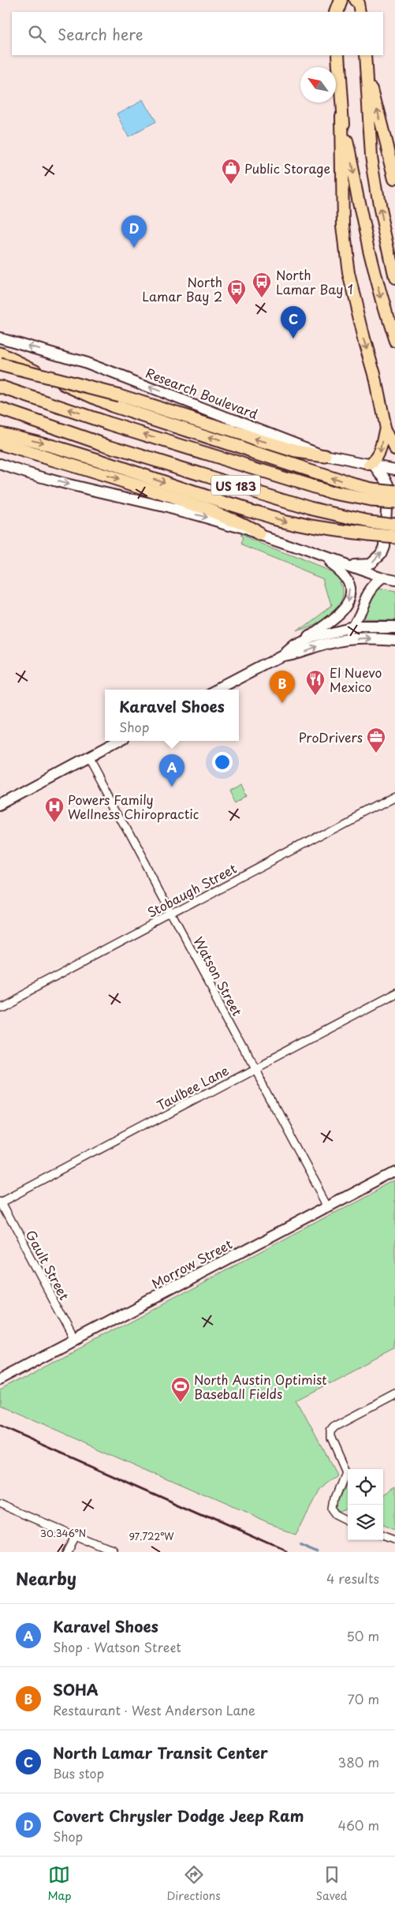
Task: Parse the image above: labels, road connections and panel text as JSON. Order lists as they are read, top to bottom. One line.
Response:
{"streets":{"highway":["US 183"],"main road":["Research Boulevard","Morrow Street"],"street":["Stobaugh Street","Watson Street","Taulbee Lane","Gault Street"]},"crossings":[["Stobaugh Street","Watson Street"],["Watson Street","Taulbee Lane"],["Watson Street","Morrow Street"],["Taulbee Lane","Gault Street"],["Morrow Street","Gault Street"]],"one_way":["Research Boulevard"],"places":{"shop":["Public Storage"],"bus stop":["North Lamar Bay 1","North Lamar Bay 2"],"restaurant":["El Nuevo Mexico"],"office":["ProDrivers"],"hospital":["Powers Family Wellness Chiropractic"],"sports":["North Austin Optimist Baseball Fields"]},"north":"top left","page":{"search":"Search here","pins":["D","C","B","A"],"popup":["Karavel Shoes","Shop"],"heading":["Nearby","4 results"],"list":[{"mark":"A","name":"Karavel Shoes","note":"Shop · Watson Street","value":"50 m"},{"mark":"B","name":"SOHA","note":"Restaurant · West Anderson Lane","value":"70 m"},{"mark":"C","name":"North Lamar Transit Center","note":"Bus stop","value":"380 m"},{"mark":"D","name":"Covert Chrysler Dodge Jeep Ram","note":"Shop","value":"460 m"}],"nav":["Map","Directions","Saved"]},"coordinates":["30.346°N","97.722°W"]}
